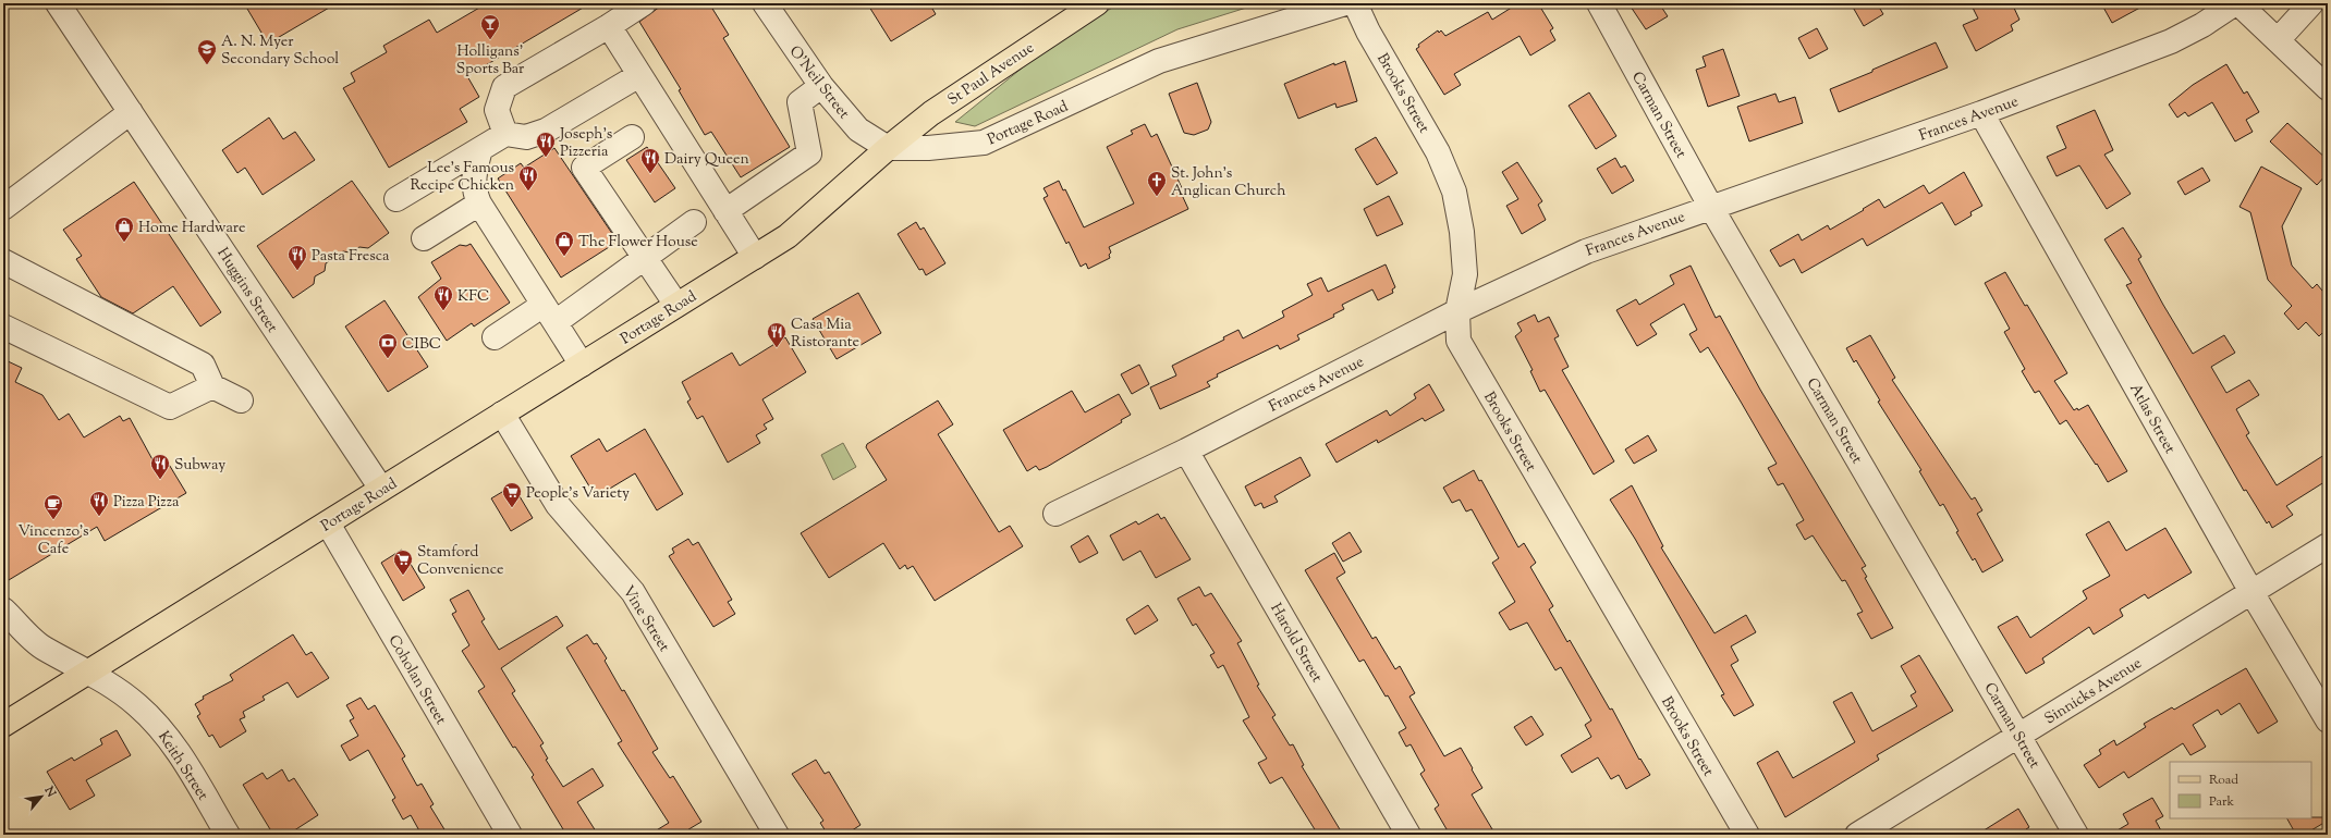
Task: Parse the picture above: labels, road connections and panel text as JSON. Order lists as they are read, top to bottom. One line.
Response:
{"streets":{"main road":["St Paul Avenue","Portage Road"],"street":["O'Neil Street","Brooks Street","Carman Street","Frances Avenue","Huggins Street","Atlas Street","Vine Street","Harold Street","Coholan Street","Sinnicks Avenue","Keith Street"]},"crossings":[["St Paul Avenue","O'Neil Street"],["St Paul Avenue","Portage Road"],["O'Neil Street","Portage Road"],["Brooks Street","Frances Avenue"],["Carman Street","Frances Avenue"],["Carman Street","Sinnicks Avenue"],["Frances Avenue","Atlas Street"],["Frances Avenue","Harold Street"],["Portage Road","Huggins Street"],["Portage Road","Vine Street"],["Portage Road","Coholan Street"],["Portage Road","Keith Street"],["Atlas Street","Sinnicks Avenue"]],"places":{"bar":["Holligans' Sports Bar"],"school or university":["A. N. Myer Secondary School"],"restaurant":["Joseph's Pizzeria","Dairy Queen","Lee's Famous Recipe Chicken","Pasta Fresca","KFC","Casa Mia Ristorante","Subway","Pizza Pizza"],"church":["St. John's Anglican Church"],"shop":["Home Hardware","The Flower House"],"bank":["CIBC"],"supermarket":["People's Variety","Stamford Convenience"],"cafe":["Vincenzo's Cafe"]},"legend":["Road","Park"],"north":"top right"}
